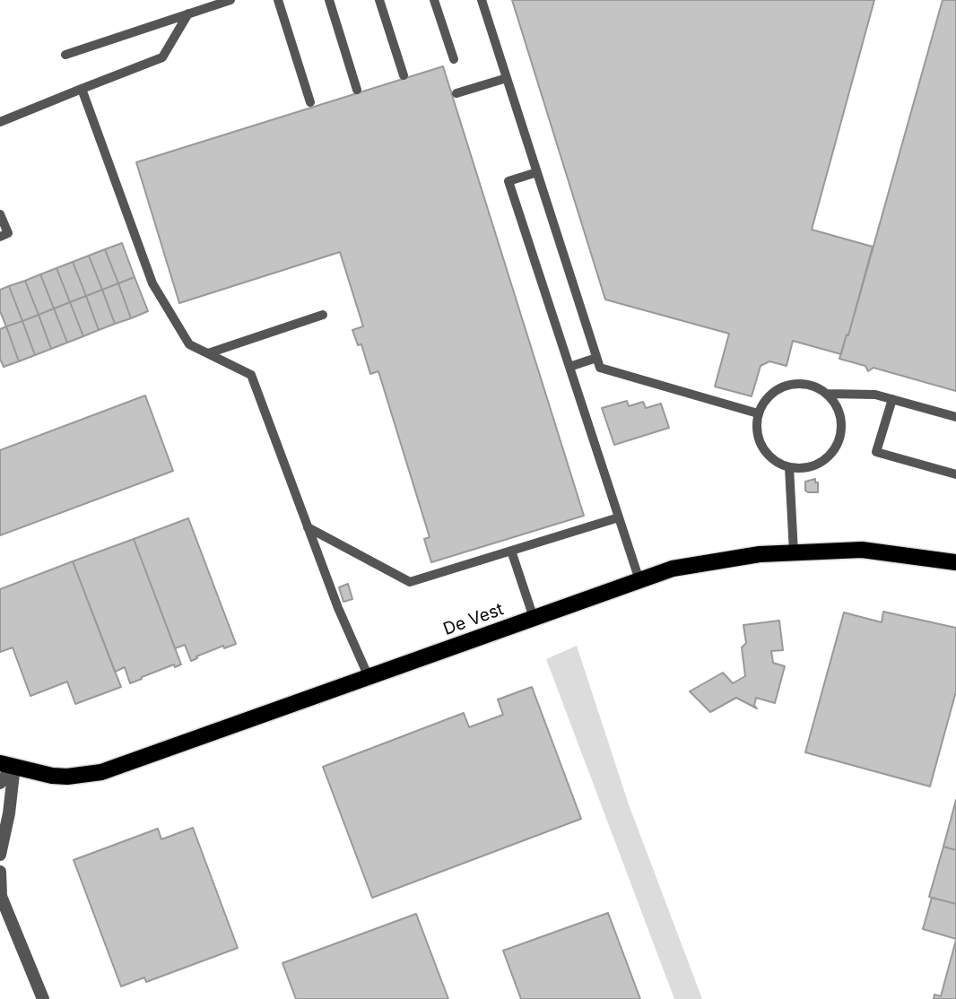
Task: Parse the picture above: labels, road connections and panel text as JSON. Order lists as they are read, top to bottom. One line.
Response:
{"streets":{"main road":["De Vest"]}}
